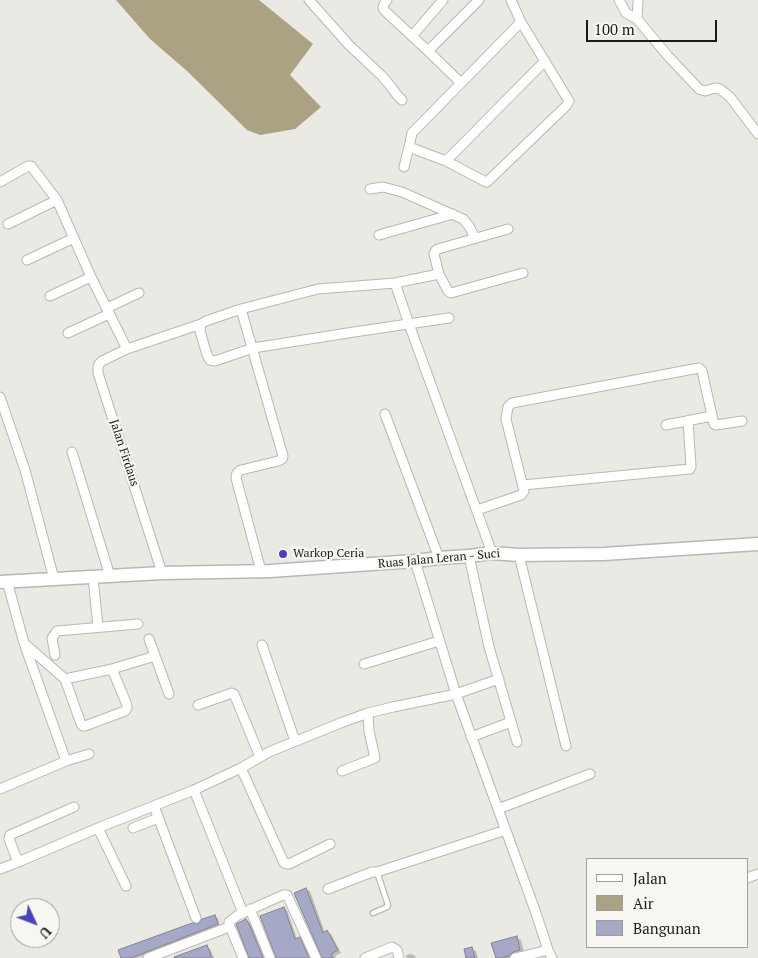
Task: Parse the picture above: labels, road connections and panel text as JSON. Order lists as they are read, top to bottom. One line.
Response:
{"streets":{"main road":["Ruas Jalan Leran - Suci"],"street":["Jalan Firdaus"]},"crossings":[["Jalan Firdaus","Ruas Jalan Leran - Suci"]],"places":["Warkop Ceria"],"legend":["Jalan","Air","Bangunan"],"scale_bar":"100 m","north":"bottom right"}
